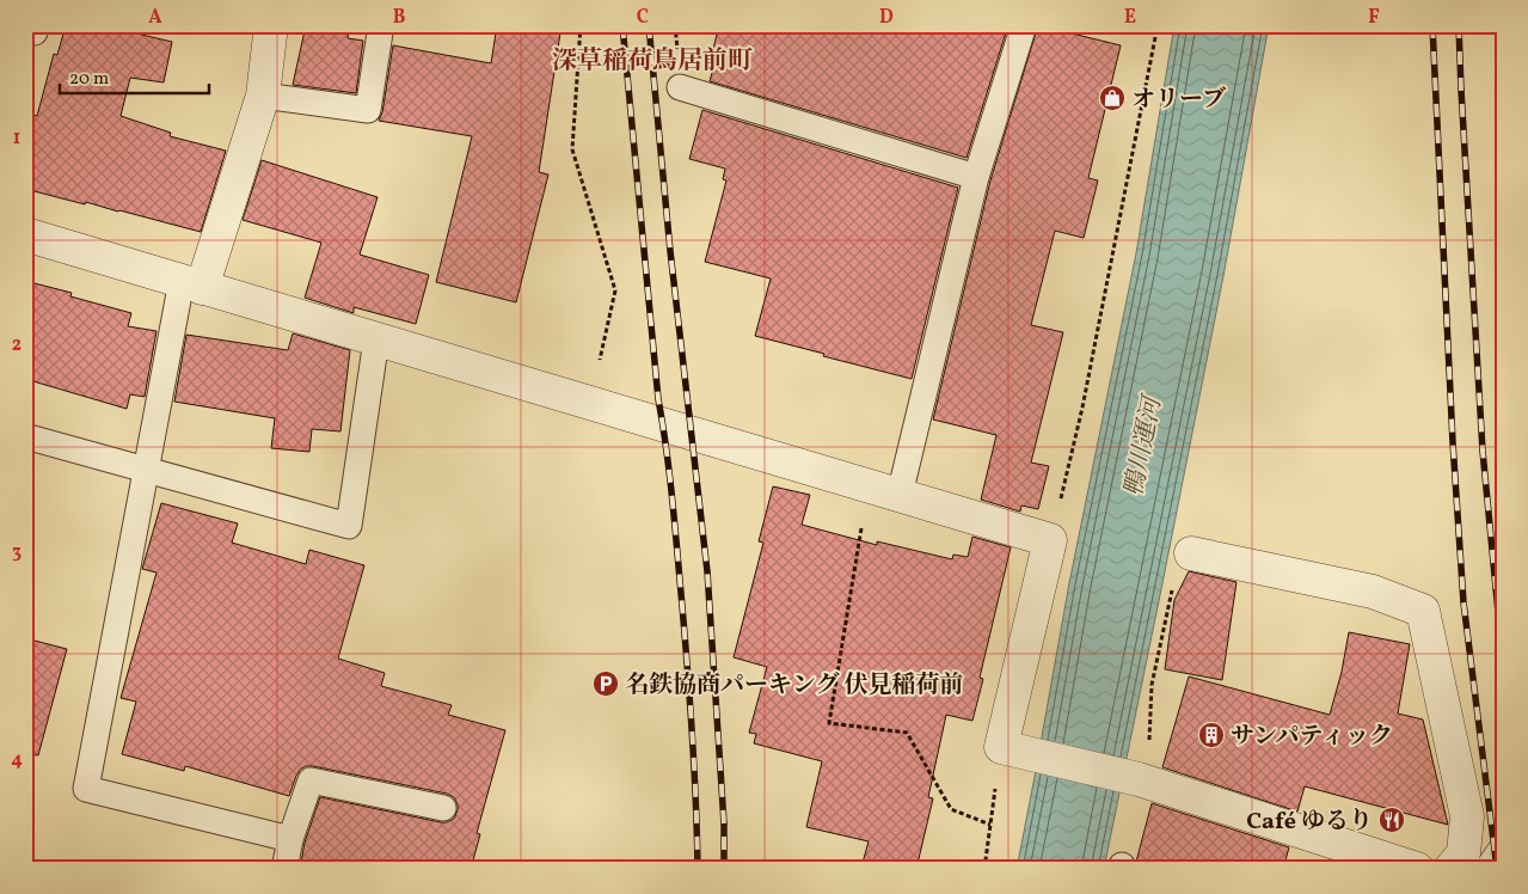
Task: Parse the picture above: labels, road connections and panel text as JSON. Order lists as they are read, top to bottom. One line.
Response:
{"districts":["深草稲荷鳥居前町"],"water":["鴨川運河"],"places":{"shop":["オリーブ"],"parking":["名鉄協商パーキング 伏見稲荷前"],"building":["サンパティック"],"restaurant":["Café ゆるり"]},"scale_bar":"20 m","grid":{"columns":["A","B","C","D","E","F"],"rows":["1","2","3","4"]}}
